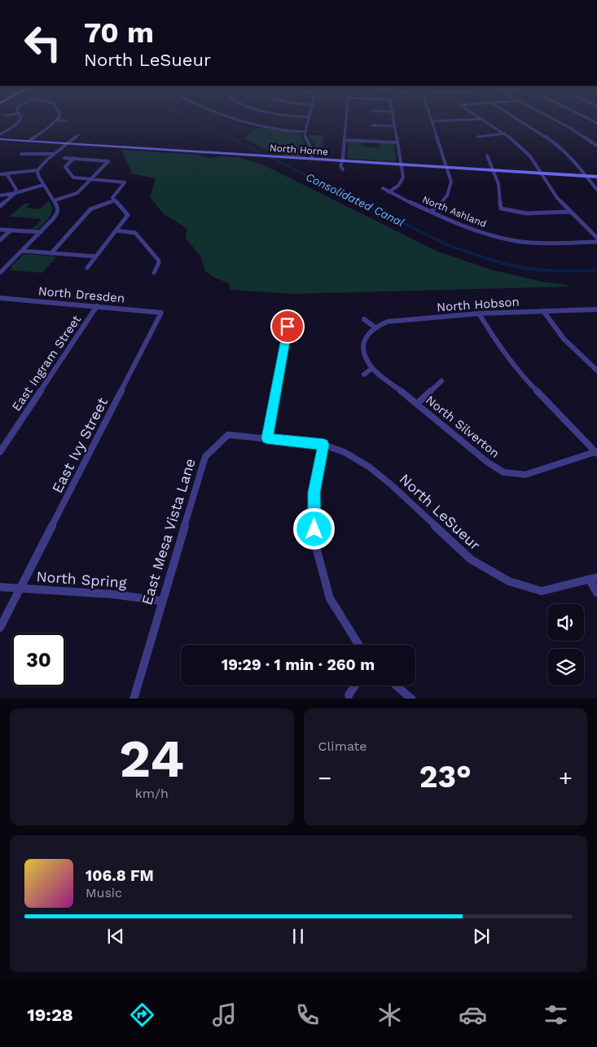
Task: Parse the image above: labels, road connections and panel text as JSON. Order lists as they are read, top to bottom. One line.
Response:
{"streets":{"street":["North Horne","North Ashland","North Dresden","North Hobson","East Ingram Street","North Silverton","East Ivy Street","North LeSueur","East Mesa Vista Lane","North Spring"]},"crossings":[["North Dresden","East Ingram Street"],["North Dresden","East Ivy Street"],["North Hobson","North Silverton"],["East Ivy Street","North Spring"],["North LeSueur","East Mesa Vista Lane"],["East Mesa Vista Lane","North Spring"]],"water":["Consolidated Canal"],"page":{"turn":["70 m","North LeSueur"],"limit":"30","trip":"19:29 · 1 min · 260 m","tile":[["24","km/h"],"Climate"],"heat":["−","23°","+"],"song":["106.8 FM","Music"],"tabs":"19:28"}}
